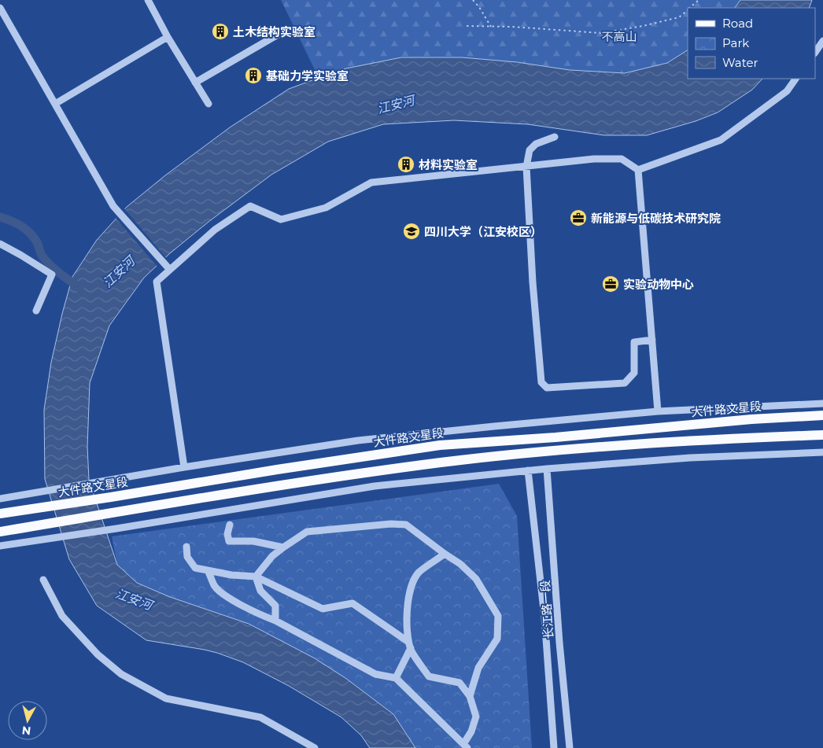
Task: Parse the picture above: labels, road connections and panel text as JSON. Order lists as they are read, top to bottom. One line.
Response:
{"streets":{"main road":["大件路文星段"],"street":["长江路一段"]},"water":["江安河"],"parks":["不高山"],"places":{"building":["土木结构实验室","基础力学实验室","材料实验室"],"office":["新能源与低碳技术研究院","实验动物中心"],"school or university":["四川大学（江安校区）"]},"legend":["Road","Park","Water"],"north":"bottom"}
